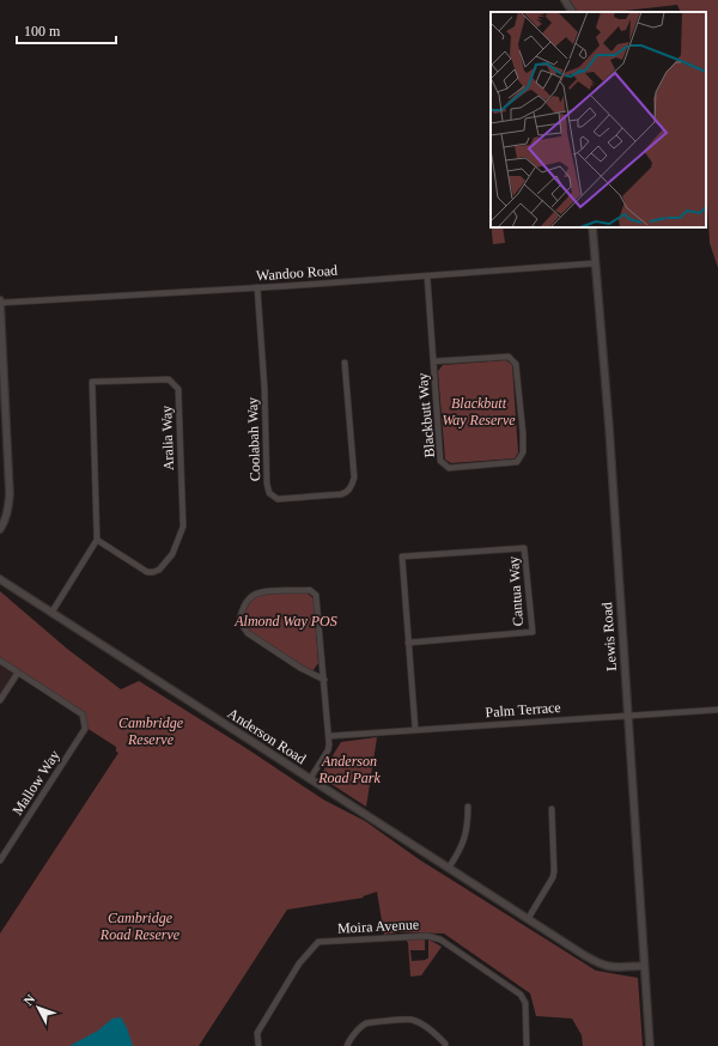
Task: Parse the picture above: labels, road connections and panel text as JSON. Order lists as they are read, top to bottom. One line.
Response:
{"streets":{"street":["Wandoo Road","Blackbutt Way","Aralia Way","Coolabah Way","Cantua Way","Lewis Road","Palm Terrace","Anderson Road","Mallow Way","Moira Avenue"]},"crossings":[["Wandoo Road","Blackbutt Way"],["Wandoo Road","Coolabah Way"],["Wandoo Road","Lewis Road"],["Cantua Way","Palm Terrace"],["Lewis Road","Palm Terrace"],["Lewis Road","Anderson Road"]],"parks":["Blackbutt Way Reserve","Almond Way POS","Cambridge Reserve","Anderson Road Park","Cambridge Road Reserve"],"scale_bar":"100 m","north":"top left"}
